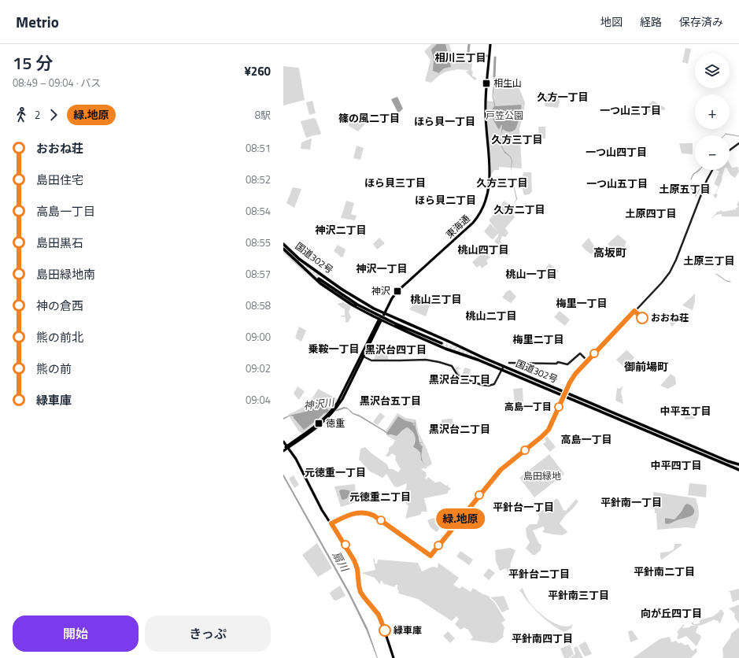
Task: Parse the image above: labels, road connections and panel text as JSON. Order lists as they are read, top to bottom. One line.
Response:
{"streets":{"highway":["国道302号"],"main road":["東海通"]},"crossings":[["東海通","国道302号"]],"districts":["相川三丁目","久方一丁目","一つ山三丁目","篠の風二丁目","ほら貝一丁目","久方三丁目","一つ山四丁目","ほら貝三丁目","久方三丁目","一つ山五丁目","土原五丁目","ほら貝二丁目","久方二丁目","土原四丁目","神沢二丁目","桃山四丁目","高坂町","土原三丁目","神沢一丁目","桃山一丁目","桃山三丁目","梅里一丁目","桃山二丁目","梅里二丁目","乗鞍一丁目","黒沢台四丁目","御前場町","黒沢台三丁目","黒沢台五丁目","中平五丁目","黒沢台二丁目","高島一丁目","中平四丁目","元徳重一丁目","元徳重二丁目","平針南一丁目","平針台一丁目","平針南二丁目","平針台二丁目","平針南三丁目","向が丘四丁目","平針南四丁目"],"water":["神沢川","扇川"],"parks":["戸笠公園","島田緑地"],"places":{"transit":["相生山","神沢","徳重"],"other":["おおね荘","高島一丁目","緑車庫"]},"lines":["bus line 緑.地原"],"page":{"header":"Metrio","nav":["地図","経路","保存済み"],"heading":["15 分","08:49 – 09:04 · バス","¥260"],"on_map":"緑.地原","map_buttons":["+","−"],"legs":["2","緑.地原","8駅"],"list":[{"name":"おおね荘","value":"08:51"},{"name":"島田住宅","value":"08:52"},{"name":"高島一丁目","value":"08:54"},{"name":"島田黒石","value":"08:55"},{"name":"島田緑地南","value":"08:57"},{"name":"神の倉西","value":"08:58"},{"name":"熊の前北","value":"09:00"},{"name":"熊の前","value":"09:02"},{"name":"緑車庫","value":"09:04"}],"buttons":["開始","きっぷ"]}}
